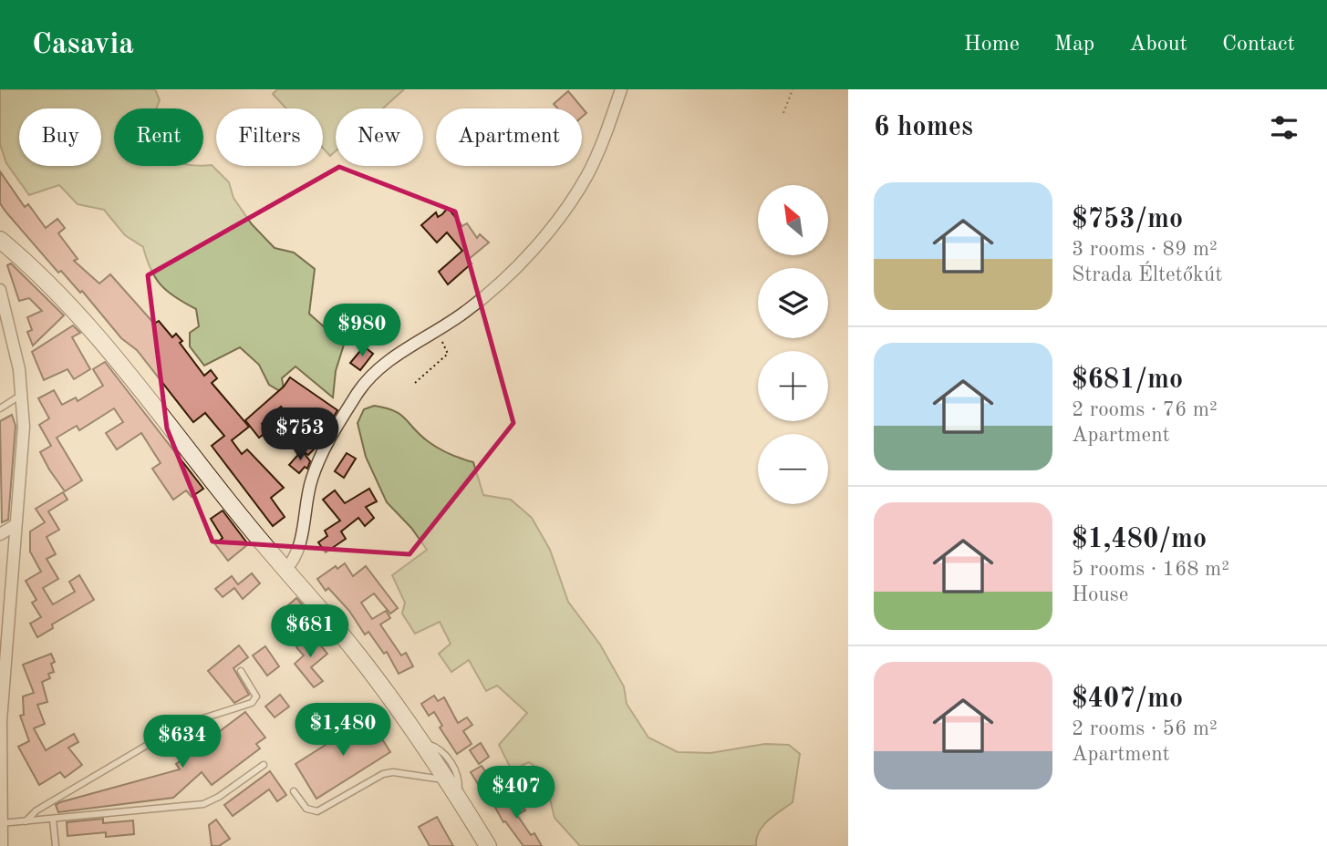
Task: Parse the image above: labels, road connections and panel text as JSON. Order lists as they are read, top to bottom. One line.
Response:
{"north":"top left","page":{"header":"Casavia","nav":["Home","Map","About","Contact"],"heading":"6 homes","chip":["Buy","Rent","Filters","New","Apartment"],"list":[{"name":"$753/mo","note":"3 rooms · 89 m² · Strada Éltetőkút"},{"name":"$681/mo","note":"2 rooms · 76 m² · Apartment"},{"name":"$1,480/mo","note":"5 rooms · 168 m² · House"},{"name":"$407/mo","note":"2 rooms · 56 m² · Apartment"}],"map_buttons":["+","−"],"price":["$980","$753","$681","$1,480","$634","$407"]}}
